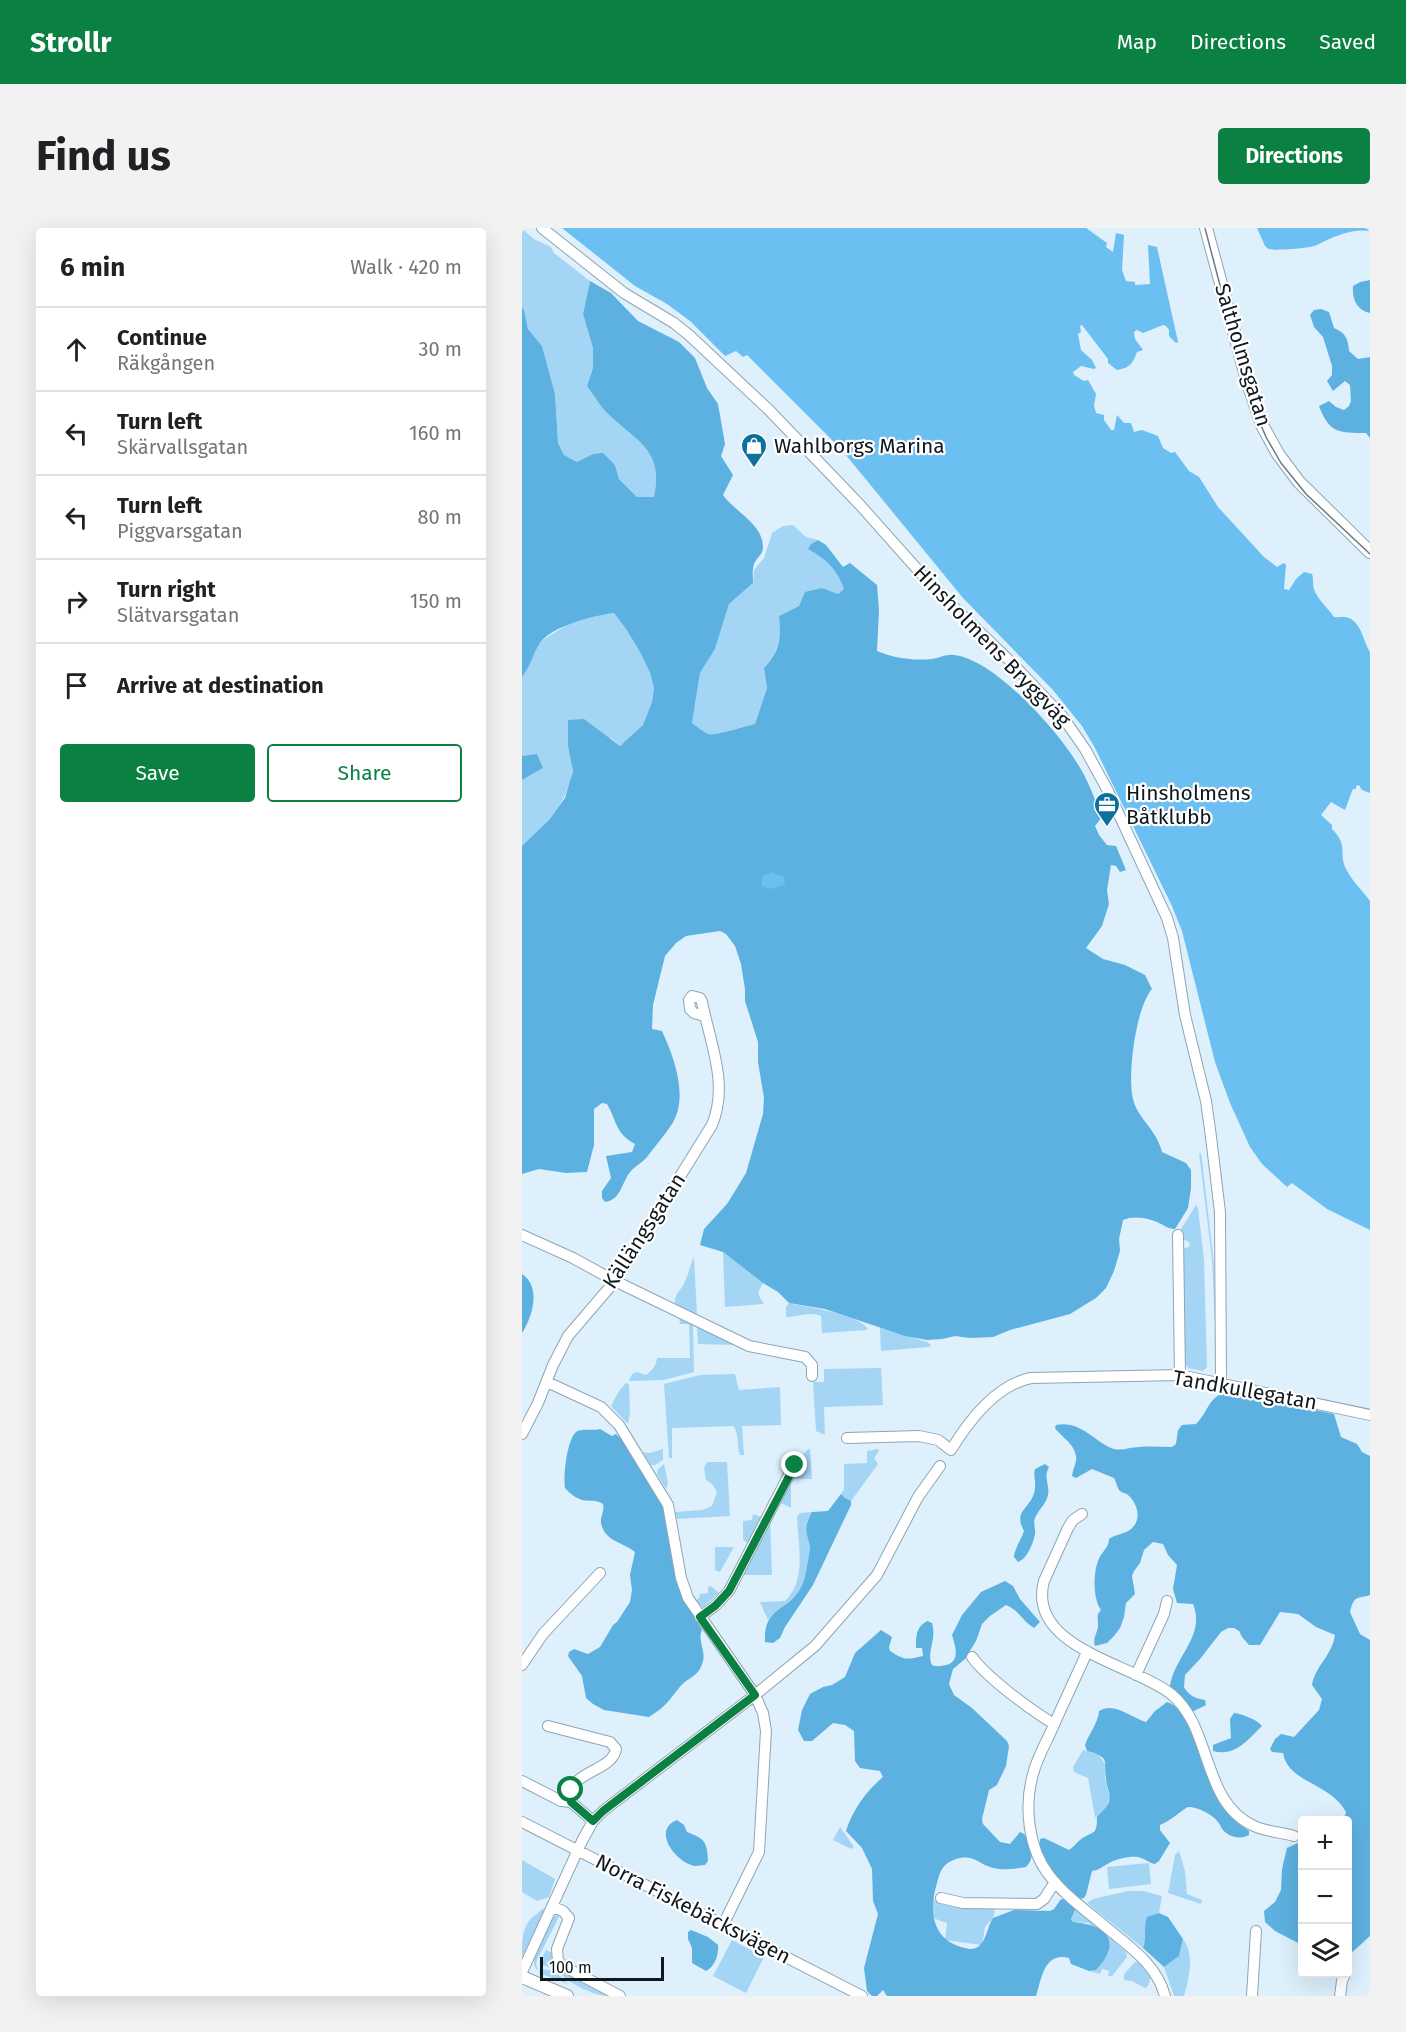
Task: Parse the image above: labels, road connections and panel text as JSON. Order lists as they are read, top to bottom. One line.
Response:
{"streets":{"street":["Saltholmsgatan","Hinsholmens Bryggväg","Källängsgatan","Tandkullegatan","Norra Fiskebäcksvägen"]},"crossings":[["Hinsholmens Bryggväg","Tandkullegatan"]],"places":{"shop":["Wahlborgs Marina"],"office":["Hinsholmens Båtklubb"]},"scale_bar":"100 m","page":{"header":"Strollr","nav":["Map","Directions","Saved"],"buttons":["Directions",["Save","Share"]],"title":"Find us","heading":["6 min","Walk · 420 m"],"list":[["Continue","Räkgången","30 m"],["Turn left","Skärvallsgatan","160 m"],["Turn left","Piggvarsgatan","80 m"],["Turn right","Slätvarsgatan","150 m"],"Arrive at destination"],"map_buttons":["+","−"],"scale":"100 m"}}
